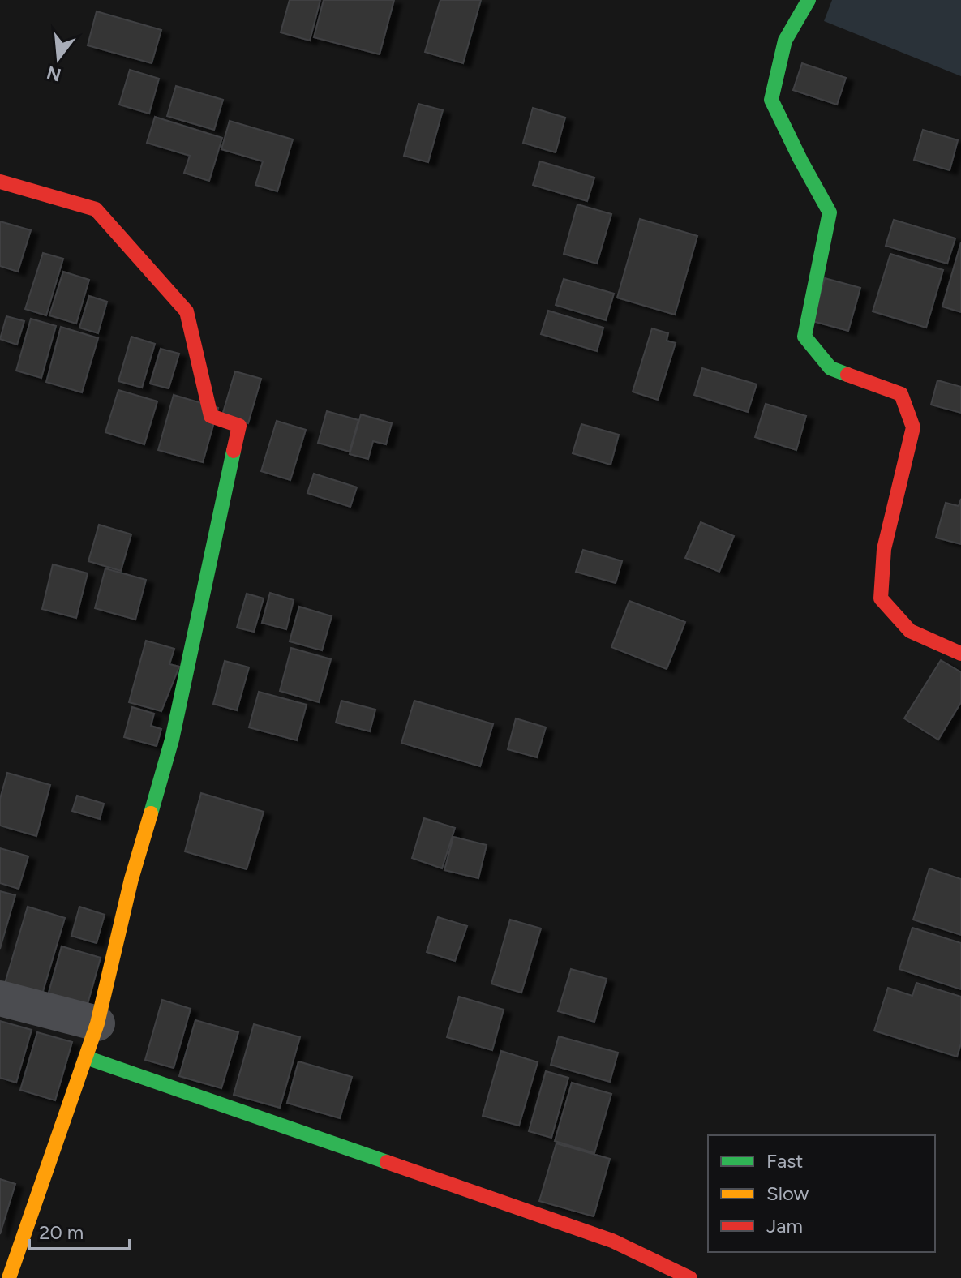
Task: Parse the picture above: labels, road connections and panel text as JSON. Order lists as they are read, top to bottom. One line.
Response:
{"legend":["Fast","Slow","Jam"],"scale_bar":"20 m","north":"bottom"}
